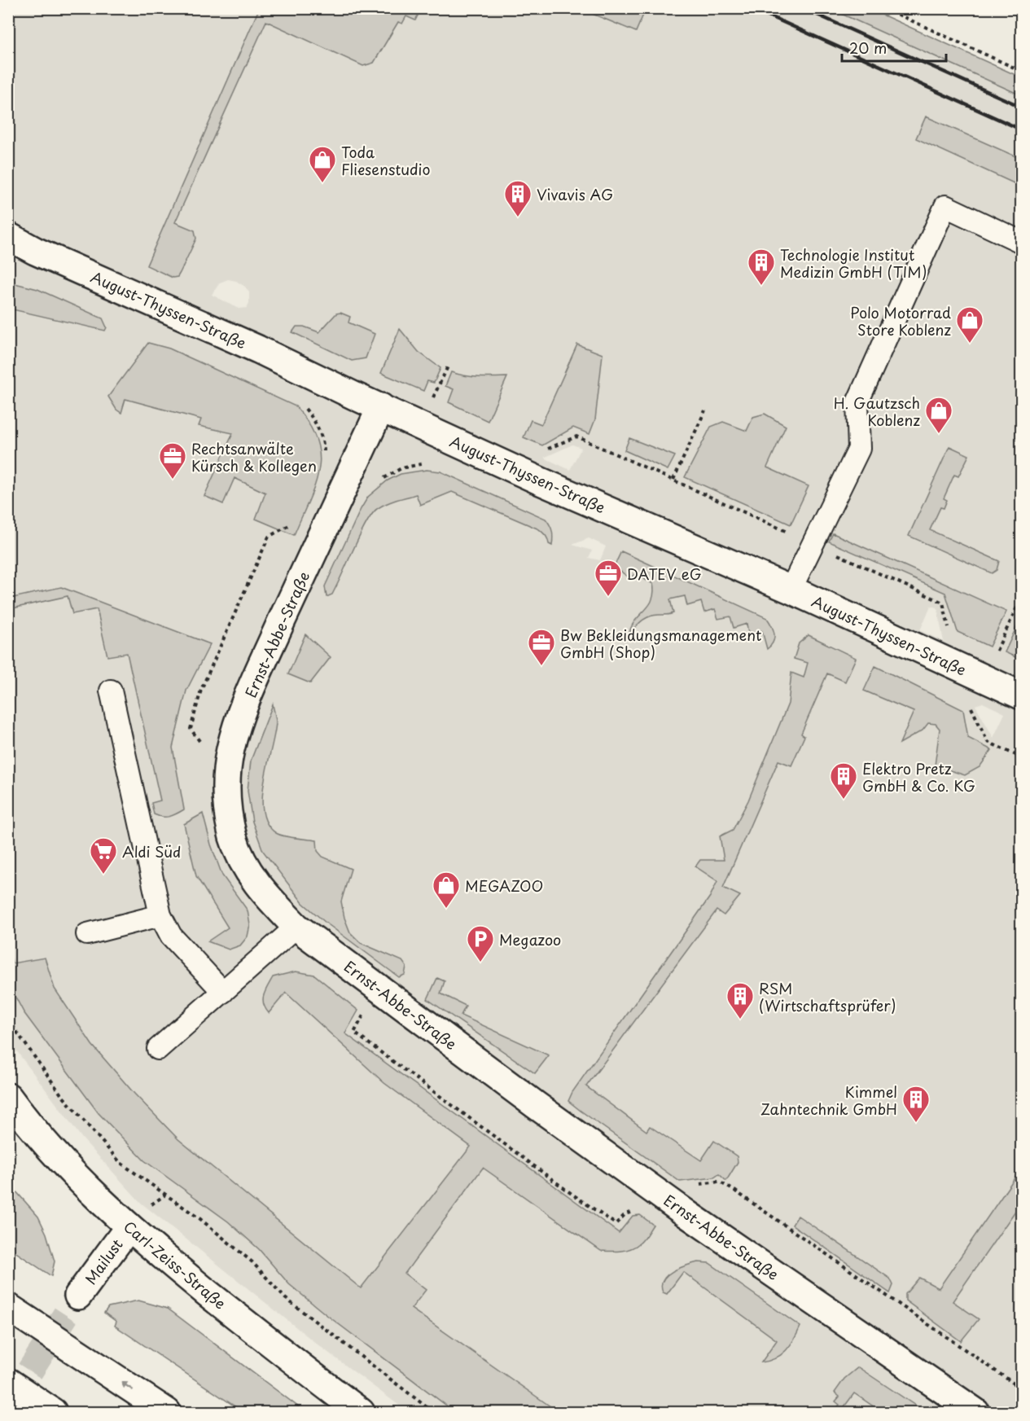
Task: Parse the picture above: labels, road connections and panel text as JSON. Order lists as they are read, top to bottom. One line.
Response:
{"streets":{"main road":["August-Thyssen-Straße","Ernst-Abbe-Straße","Mailust","Carl-Zeiss-Straße"]},"crossings":[["August-Thyssen-Straße","Ernst-Abbe-Straße"],["Mailust","Carl-Zeiss-Straße"]],"places":{"shop":["Toda Fliesenstudio","Polo Motorrad Store Koblenz","H. Gautzsch Koblenz","MEGAZOO"],"building":["Vivavis AG","Technologie Institut Medizin GmbH (TIM)","Elektro Pretz GmbH & Co. KG","RSM (Wirtschaftsprüfer)","Kimmel Zahntechnik GmbH"],"office":["Rechtsanwälte Kürsch & Kollegen","DATEV eG","Bw Bekleidungsmanagement GmbH (Shop)"],"supermarket":["Aldi Süd"],"parking":["Megazoo"]},"scale_bar":"20 m"}
